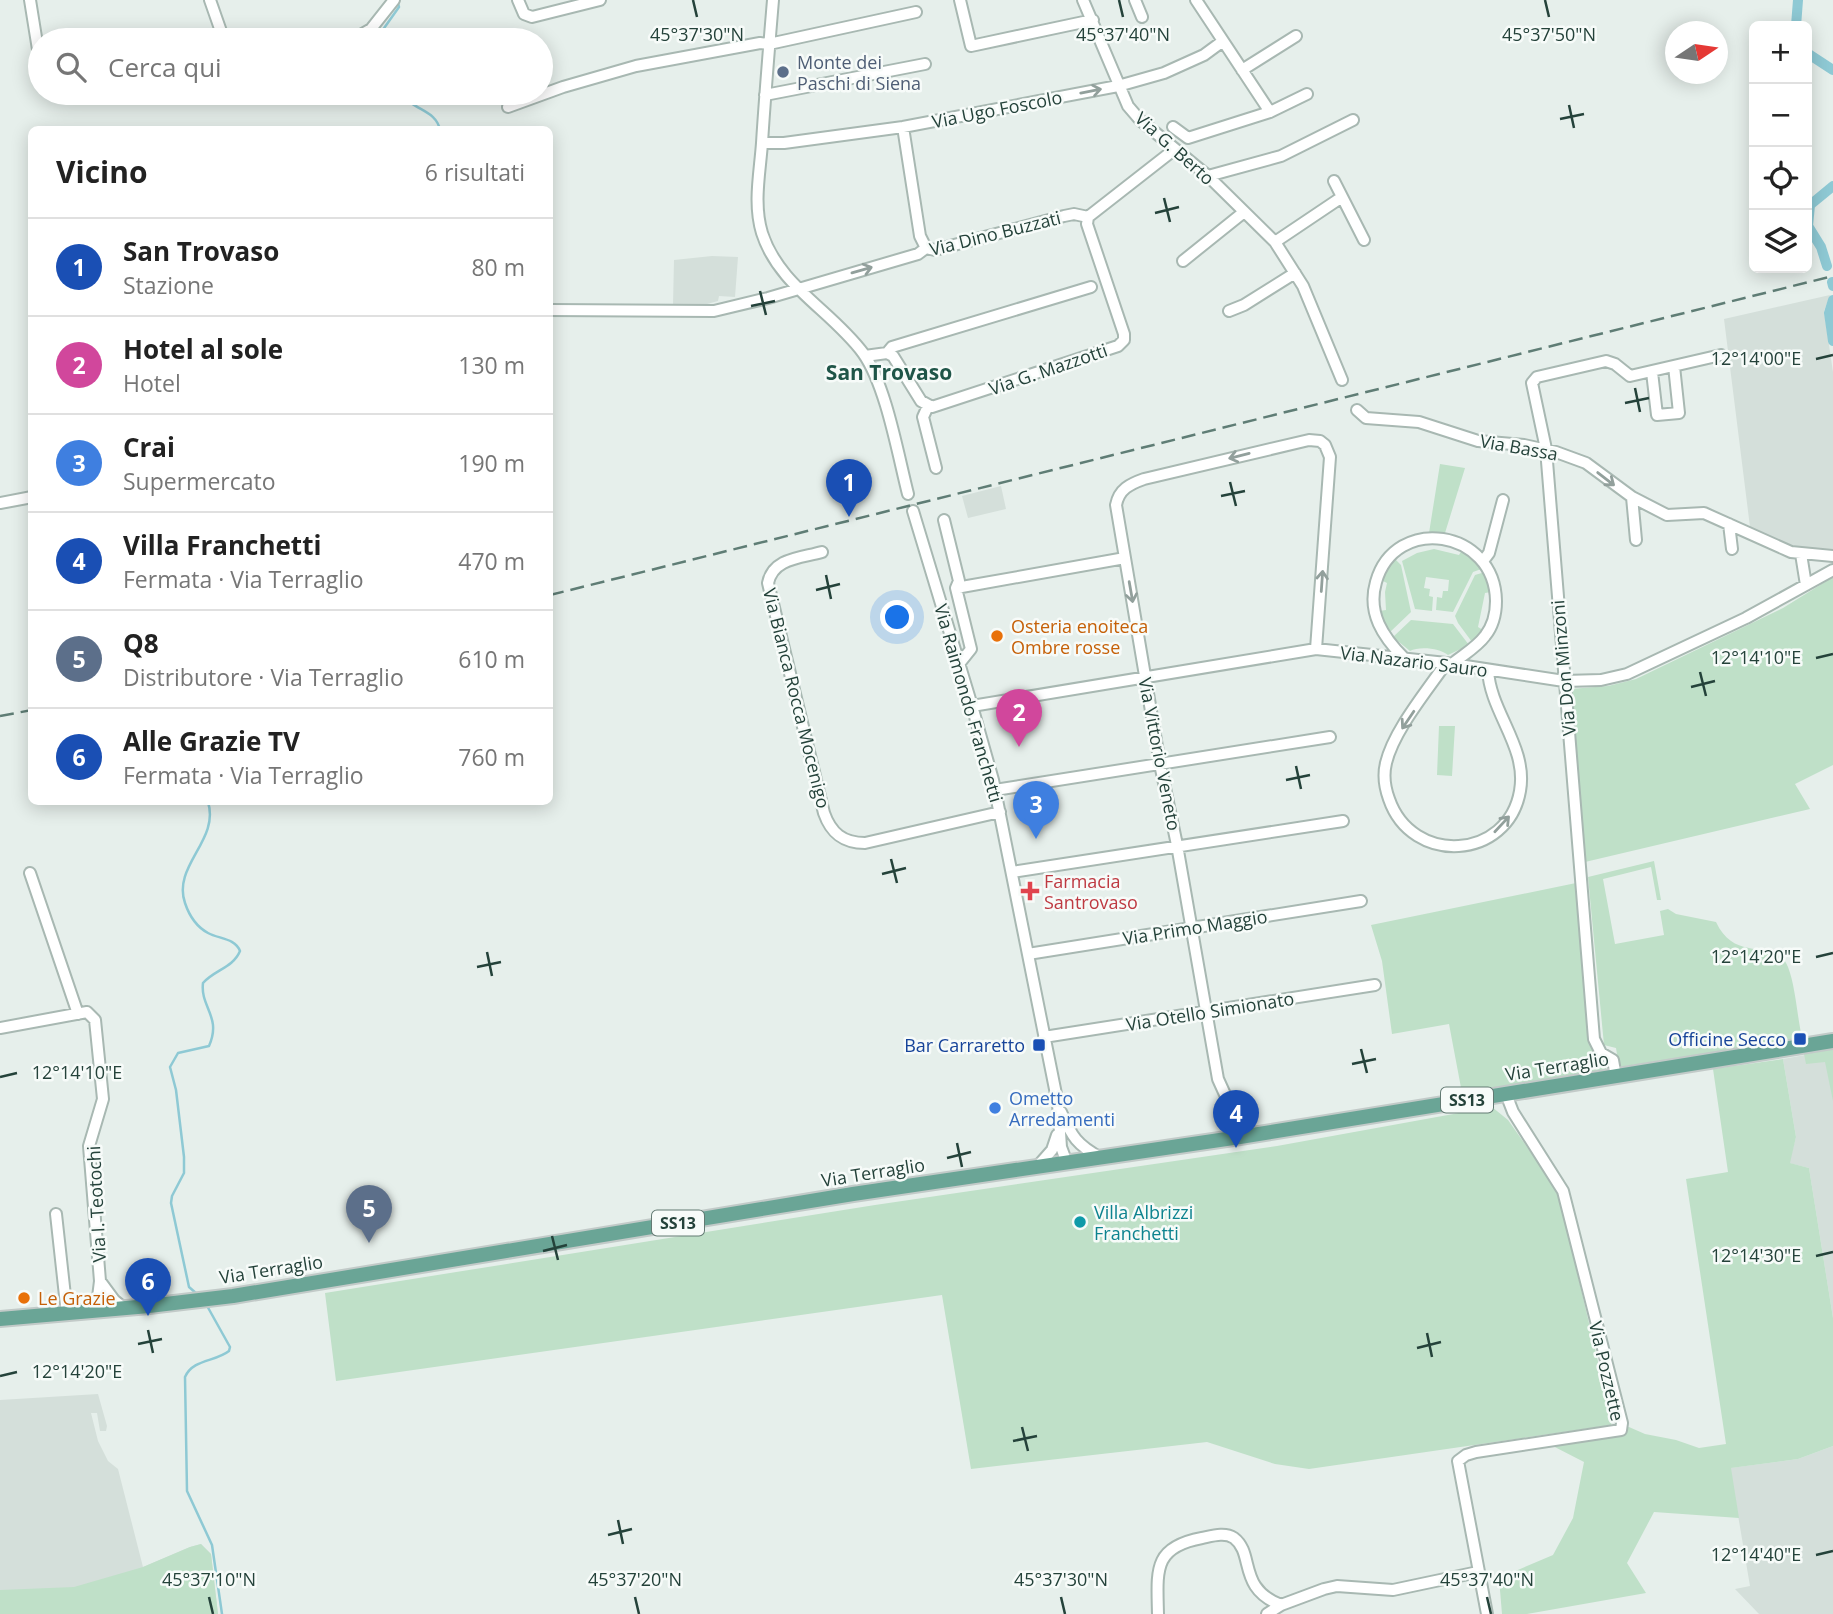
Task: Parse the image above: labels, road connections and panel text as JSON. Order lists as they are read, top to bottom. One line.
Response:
{"streets":{"main road":["Via Terraglio","SS13"],"street":["Via Ugo Foscolo","Via G. Berto","Via Dino Buzzati","Via G. Mazzotti","Via Bassa","Via Nazario Sauro","Via Don Minzoni","Via Bianca Rocca Mocenigo","Via Raimondo Franchetti","Via Vittorio Veneto","Via Primo Maggio","Via Otello Simionato","Via I. Teotochi","Via Pozzette"]},"crossings":[["Via Ugo Foscolo","Via G. Berto"],["Via Dino Buzzati","Via G. Mazzotti"],["Via Bassa","Via Don Minzoni"],["Via Nazario Sauro","Via Don Minzoni"],["Via Nazario Sauro","Via Raimondo Franchetti"],["Via Nazario Sauro","Via Vittorio Veneto"],["Via Don Minzoni","Via Terraglio"],["Via Bianca Rocca Mocenigo","Via Raimondo Franchetti"],["Via Raimondo Franchetti","Via Primo Maggio"],["Via Raimondo Franchetti","Via Otello Simionato"],["Via Raimondo Franchetti","Via Terraglio"],["Via Vittorio Veneto","Via Primo Maggio"],["Via Vittorio Veneto","Via Otello Simionato"],["Via Vittorio Veneto","Via Terraglio"],["Via Terraglio","Via I. Teotochi"],["Via Terraglio","Via Pozzette"]],"one_way":["Via Ugo Foscolo"],"districts":["San Trovaso"],"places":{"other":["Monte dei Paschi di Siena","Osteria enoiteca Ombre rosse","Ometto Arredamenti","Villa Albrizzi Franchetti","Le Grazie"],"health":["Farmacia Santrovaso"],"transit":["Officine Secco","Bar Carraretto"]},"north":"right","page":{"map_buttons":["+","−"],"search":"Cerca qui","heading":["Vicino","6 risultati"],"list":[{"mark":"1","name":"San Trovaso","note":"Stazione","value":"80 m"},{"mark":"2","name":"Hotel al sole","note":"Hotel","value":"130 m"},{"mark":"3","name":"Crai","note":"Supermercato","value":"190 m"},{"mark":"4","name":"Villa Franchetti","note":"Fermata · Via Terraglio","value":"470 m"},{"mark":"5","name":"Q8","note":"Distributore · Via Terraglio","value":"610 m"},{"mark":"6","name":"Alle Grazie TV","note":"Fermata · Via Terraglio","value":"760 m"}],"pins":["1","2","3","4","5","6"]},"coordinates":["45°37'30\"N","45°37'40\"N","45°37'50\"N","12°14'00\"E","12°14'10\"E","12°14'20\"E","12°14'30\"E","12°14'40\"E","45°37'10\"N","45°37'20\"N"]}
